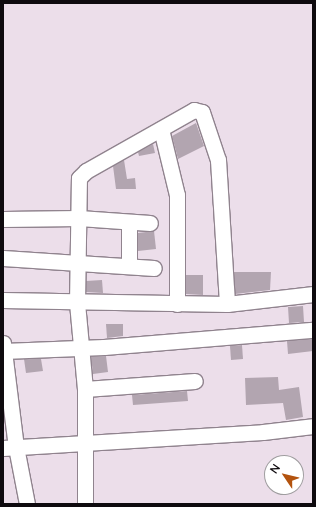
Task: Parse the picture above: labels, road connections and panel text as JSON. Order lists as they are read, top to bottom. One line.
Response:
{"north":"top left"}
